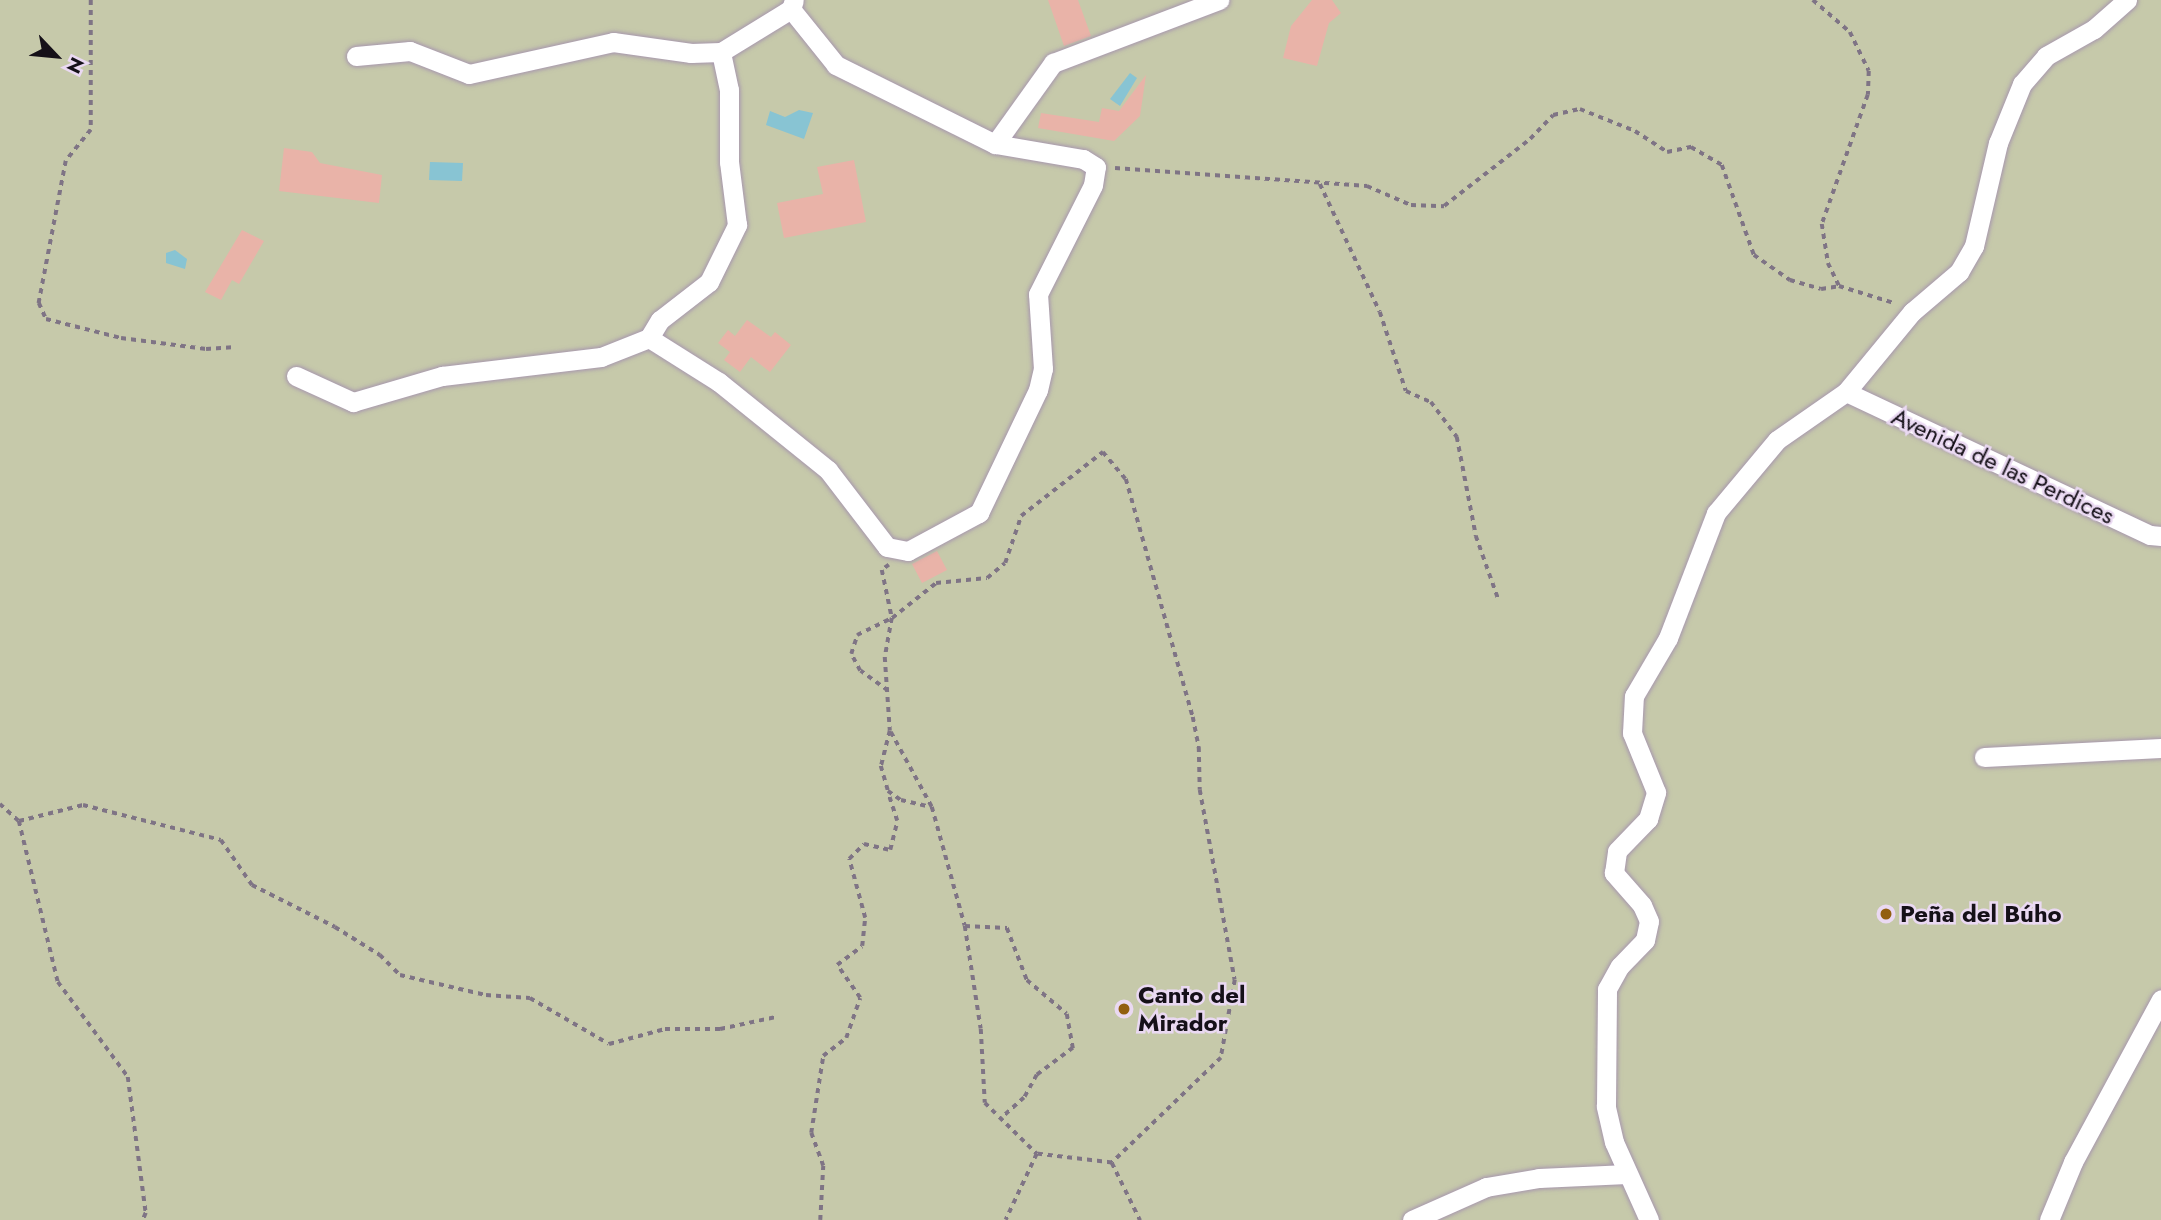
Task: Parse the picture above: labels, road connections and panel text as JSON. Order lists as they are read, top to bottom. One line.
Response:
{"streets":{"street":["Avenida de las Perdices"]},"places":["Peña del Búho","Canto del Mirador"],"north":"bottom right"}
